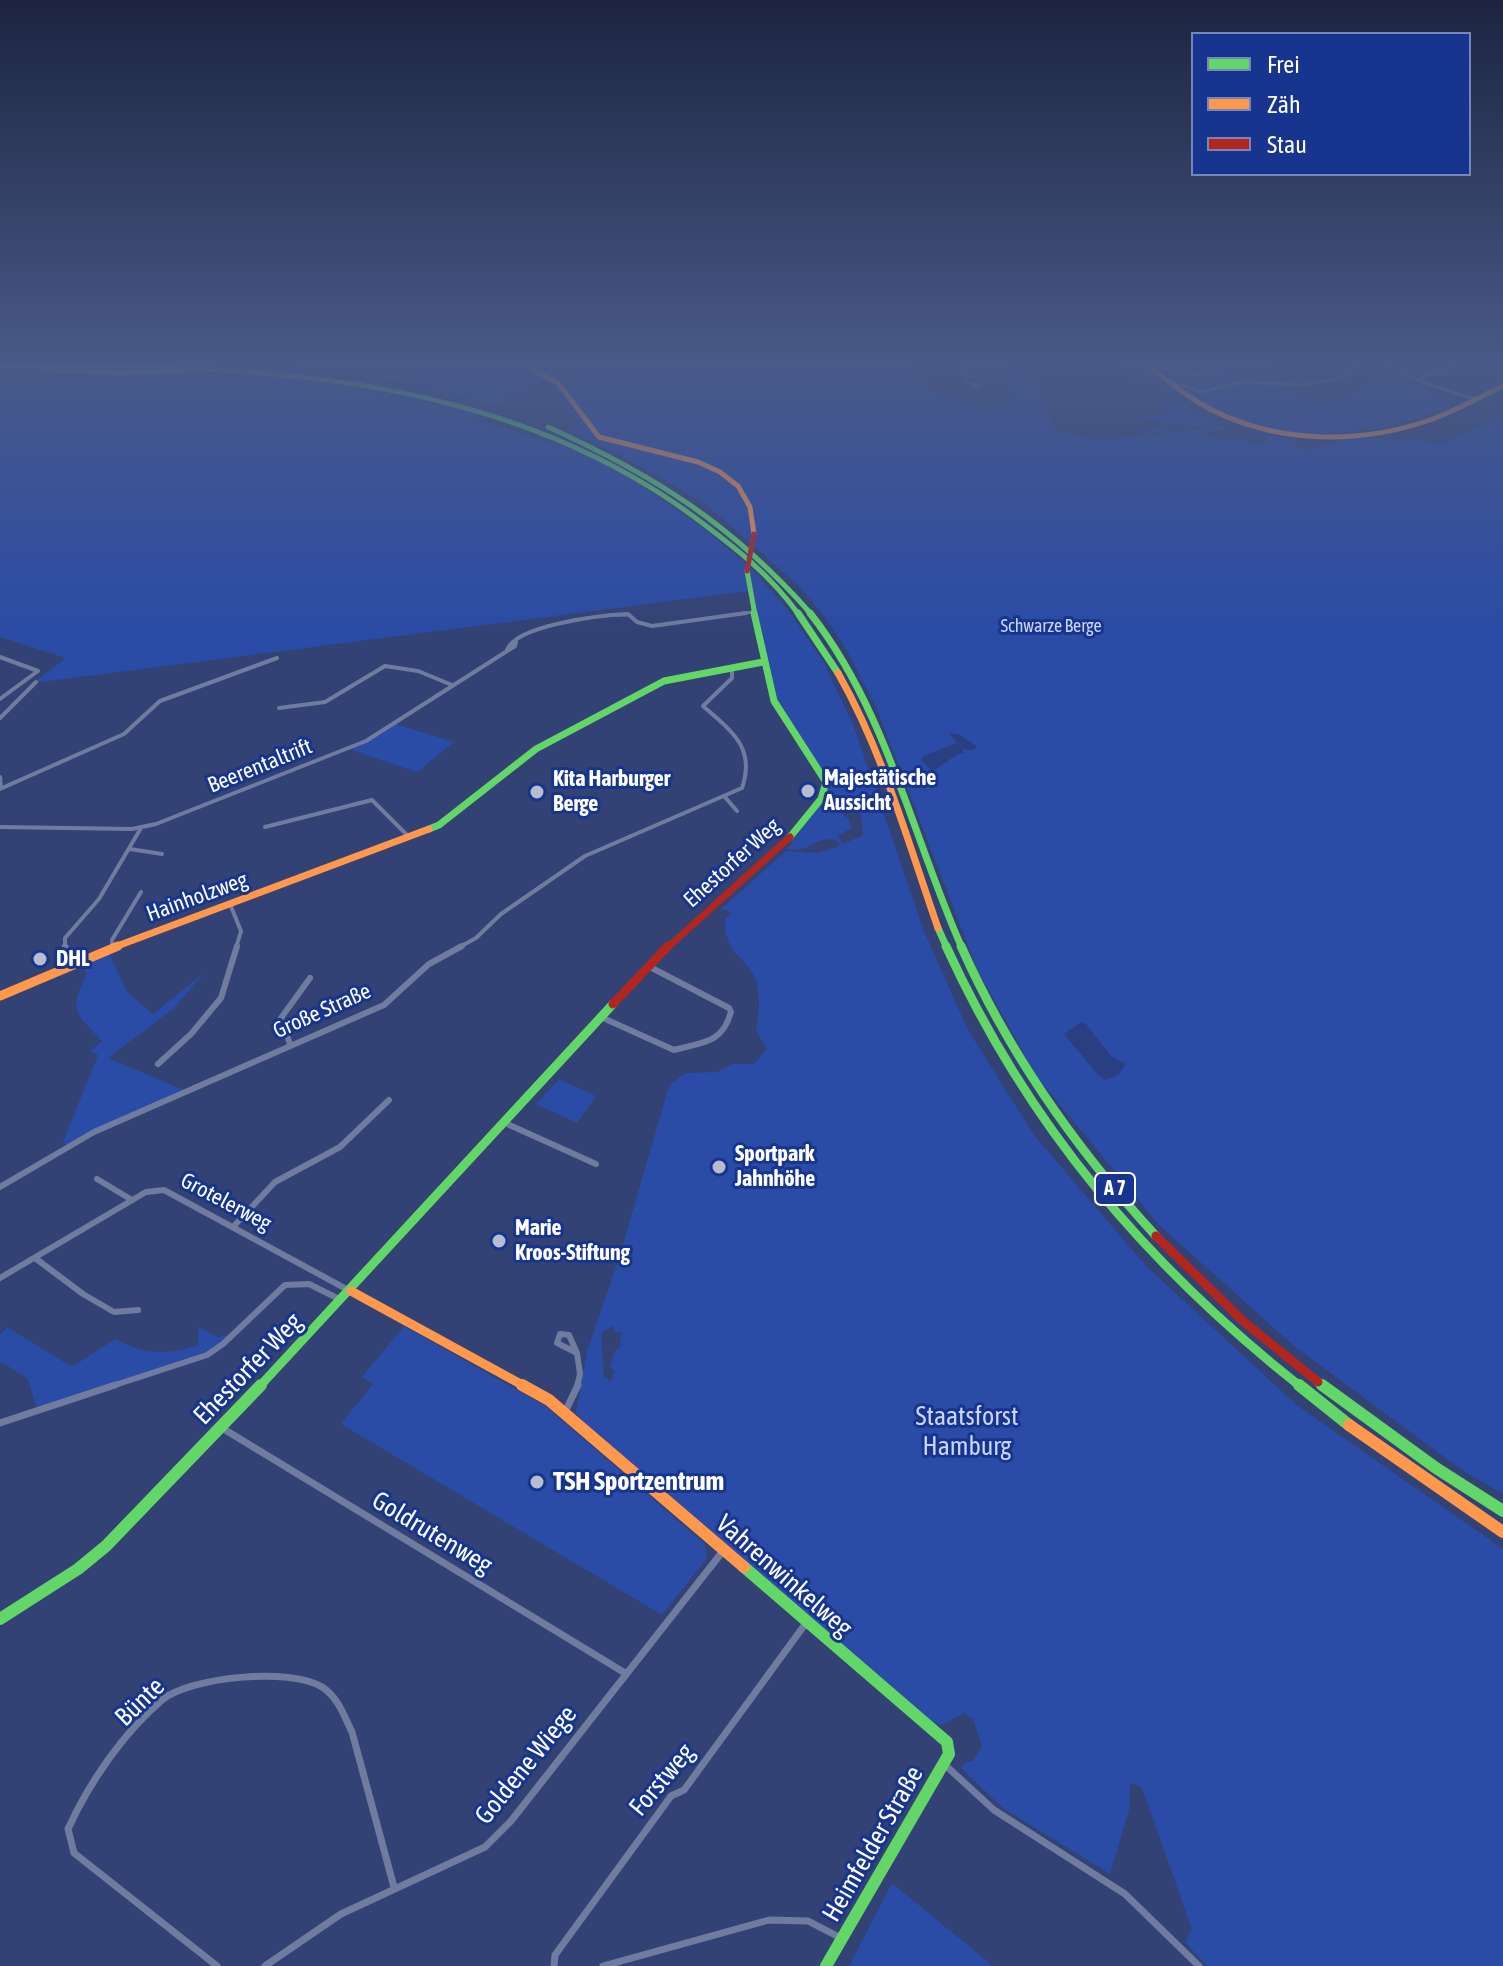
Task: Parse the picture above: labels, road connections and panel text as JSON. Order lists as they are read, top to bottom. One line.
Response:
{"streets":{"main road":["Ehestorfer Weg","Hainholzweg","A 7","Vahrenwinkelweg","Heimfelder Straße"],"street":["Beerentaltrift","Große Straße","Grotelerweg","Goldrutenweg","Bünte","Goldene Wiege","Forstweg"]},"crossings":[["Beerentaltrift","Ehestorfer Weg"],["Ehestorfer Weg","Hainholzweg"],["Ehestorfer Weg","Grotelerweg"],["Ehestorfer Weg","Goldrutenweg"],["Ehestorfer Weg","Vahrenwinkelweg"],["Hainholzweg","Große Straße"],["Grotelerweg","Vahrenwinkelweg"],["Goldrutenweg","Goldene Wiege"],["Vahrenwinkelweg","Goldene Wiege"],["Vahrenwinkelweg","Forstweg"],["Vahrenwinkelweg","Heimfelder Straße"],["Bünte","Goldene Wiege"]],"parks":["Schwarze Berge","Staatsforst Hamburg"],"places":["Majestätische Aussicht","Kita Harburger Berge","DHL","Sportpark Jahnhöhe","Marie Kroos-Stiftung","TSH Sportzentrum"],"legend":["Frei","Zäh","Stau"]}
